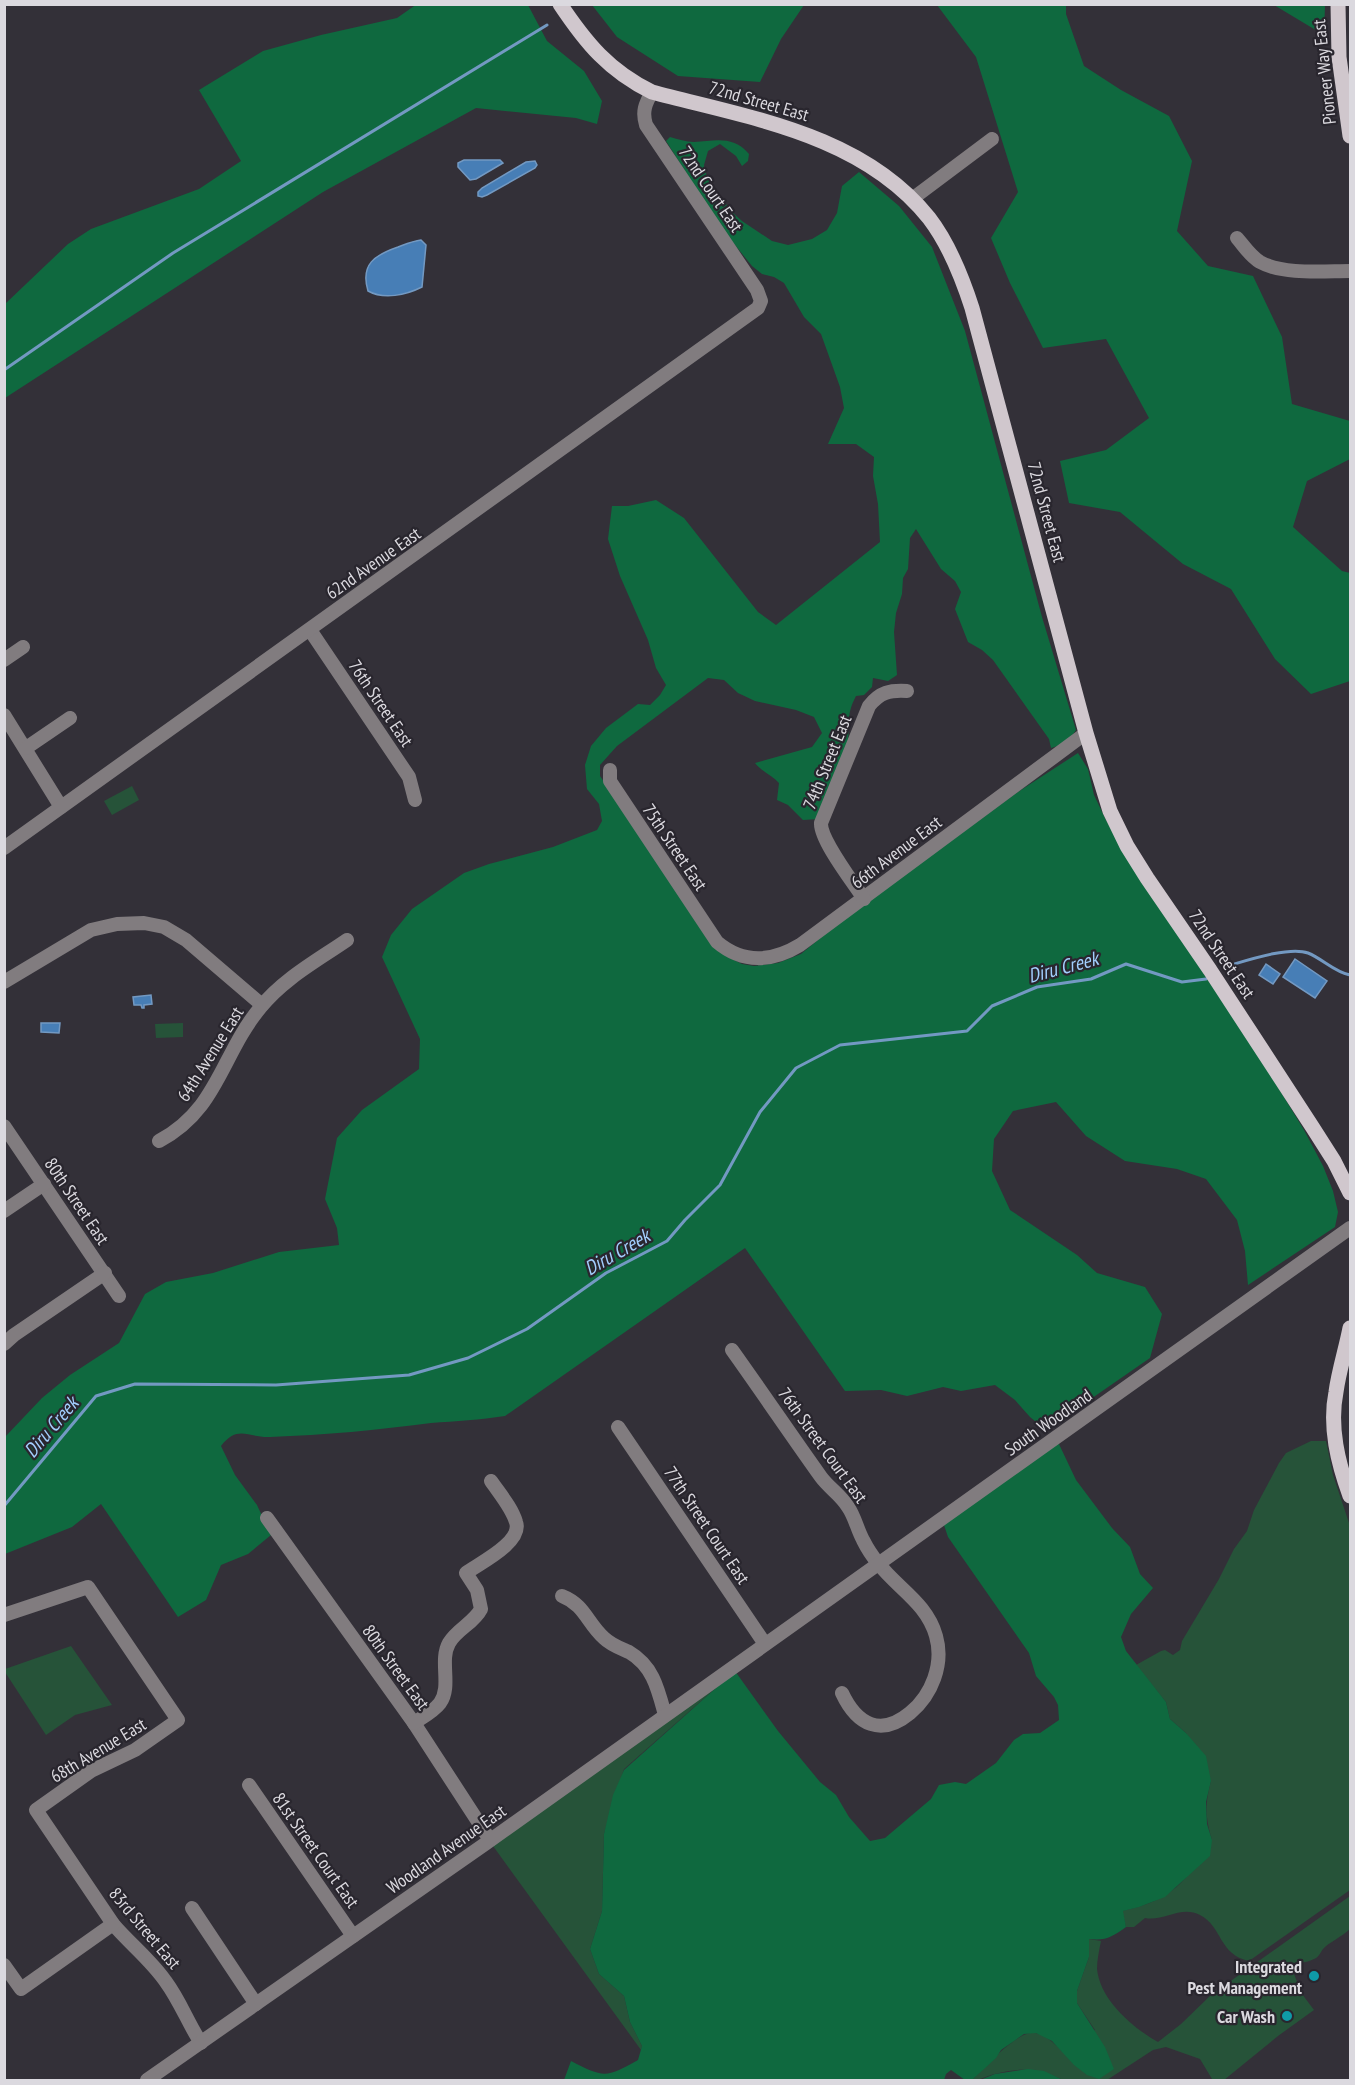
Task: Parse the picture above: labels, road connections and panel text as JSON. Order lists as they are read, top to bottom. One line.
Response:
{"streets":{"main road":["Pioneer Way East","72nd Street East"],"street":["72nd Court East","62nd Avenue East","76th Street East","74th Street East","75th Street East","66th Avenue East","64th Avenue East","80th Street East","South Woodland","76th Street Court East","77th Street Court East","68th Avenue East","Woodland Avenue East","81st Street Court East","83rd Street East"]},"crossings":[["72nd Street East","72nd Court East"],["72nd Street East","66th Avenue East"],["72nd Court East","62nd Avenue East"],["62nd Avenue East","76th Street East"],["74th Street East","66th Avenue East"],["75th Street East","66th Avenue East"],["80th Street East","Woodland Avenue East"],["South Woodland","76th Street Court East"],["South Woodland","77th Street Court East"],["South Woodland","Woodland Avenue East"],["77th Street Court East","Woodland Avenue East"],["68th Avenue East","83rd Street East"],["Woodland Avenue East","81st Street Court East"],["Woodland Avenue East","83rd Street East"]],"water":["Diru Creek"],"places":["Integrated Pest Management","Car Wash"]}
